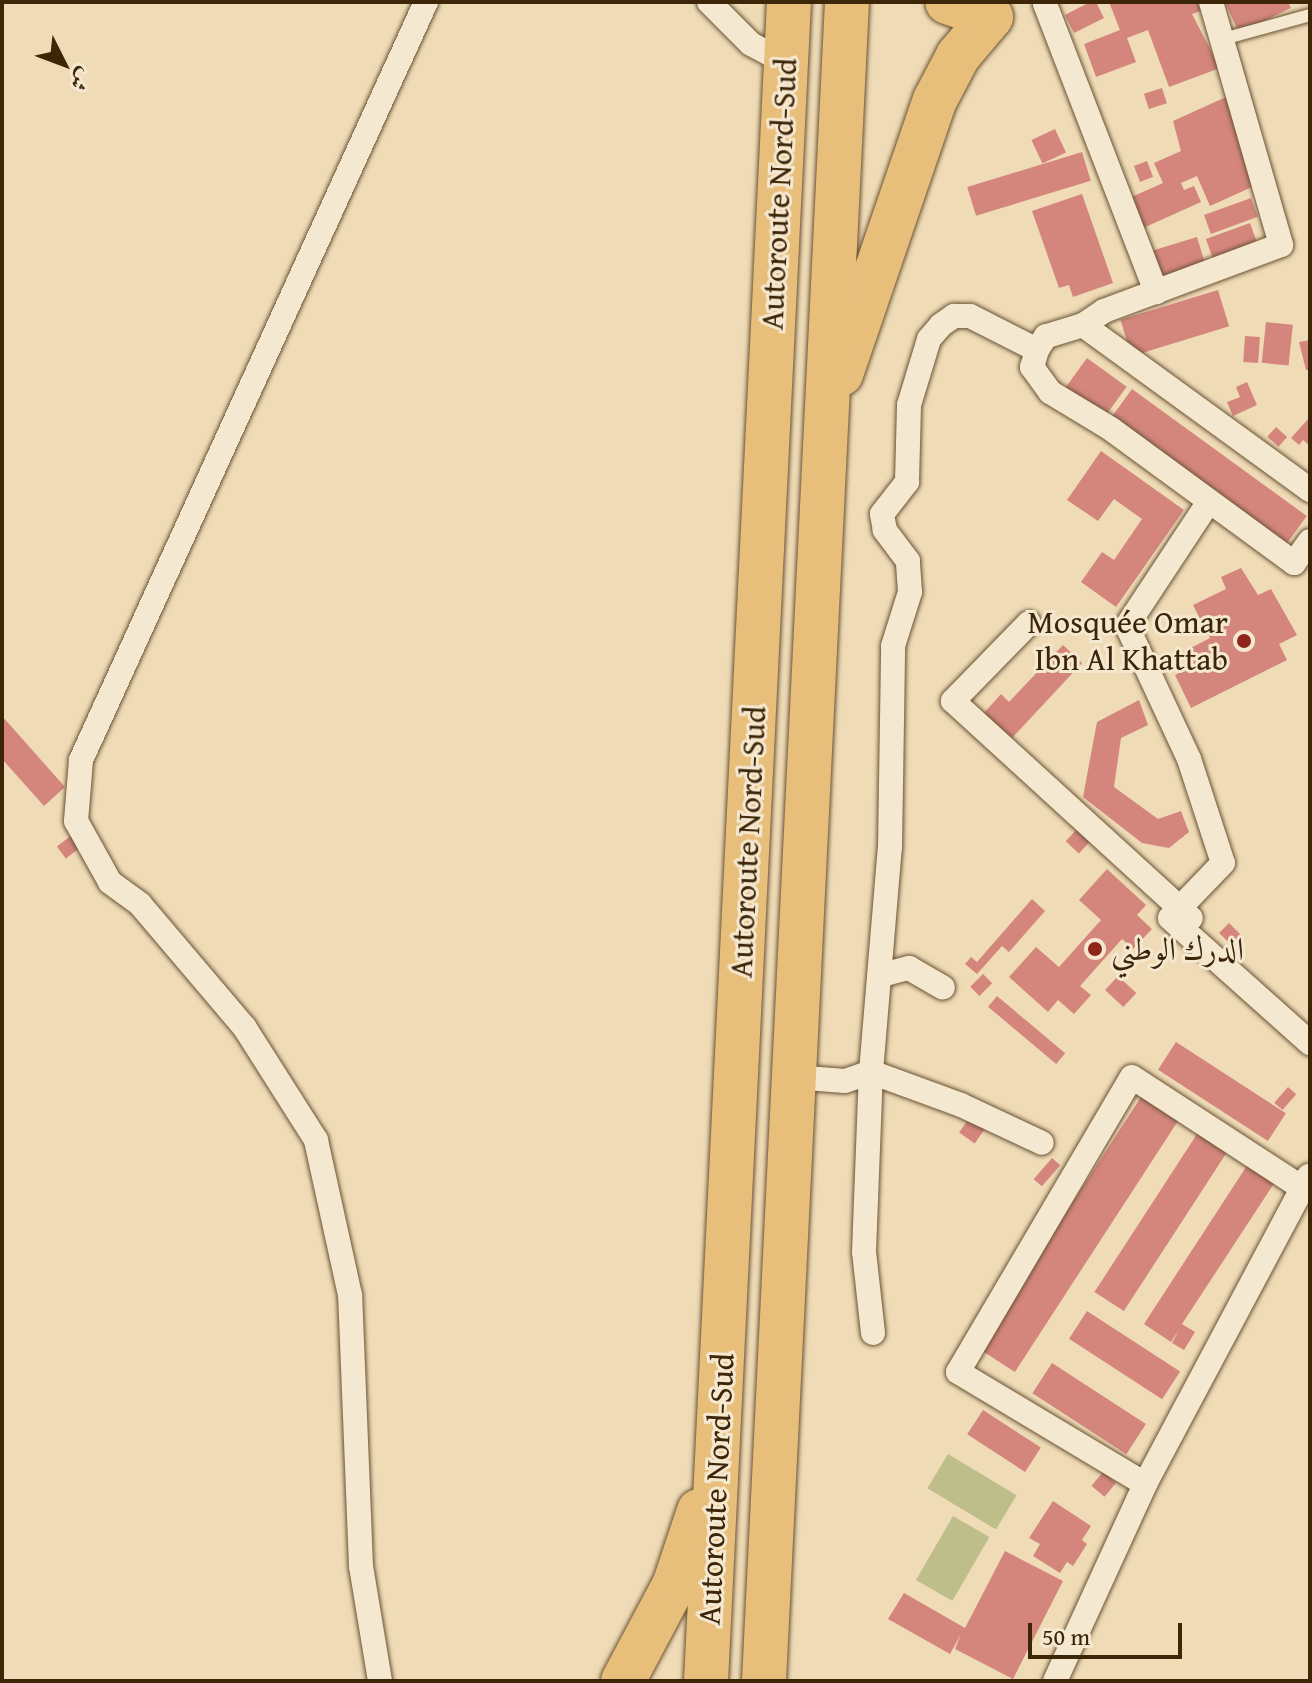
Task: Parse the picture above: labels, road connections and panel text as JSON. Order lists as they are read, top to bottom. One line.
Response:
{"streets":{"highway":["Autoroute Nord-Sud"]},"places":["Mosquée Omar Ibn Al Khattab","الدرك الوطني"],"scale_bar":"50 m","north":"bottom right"}
